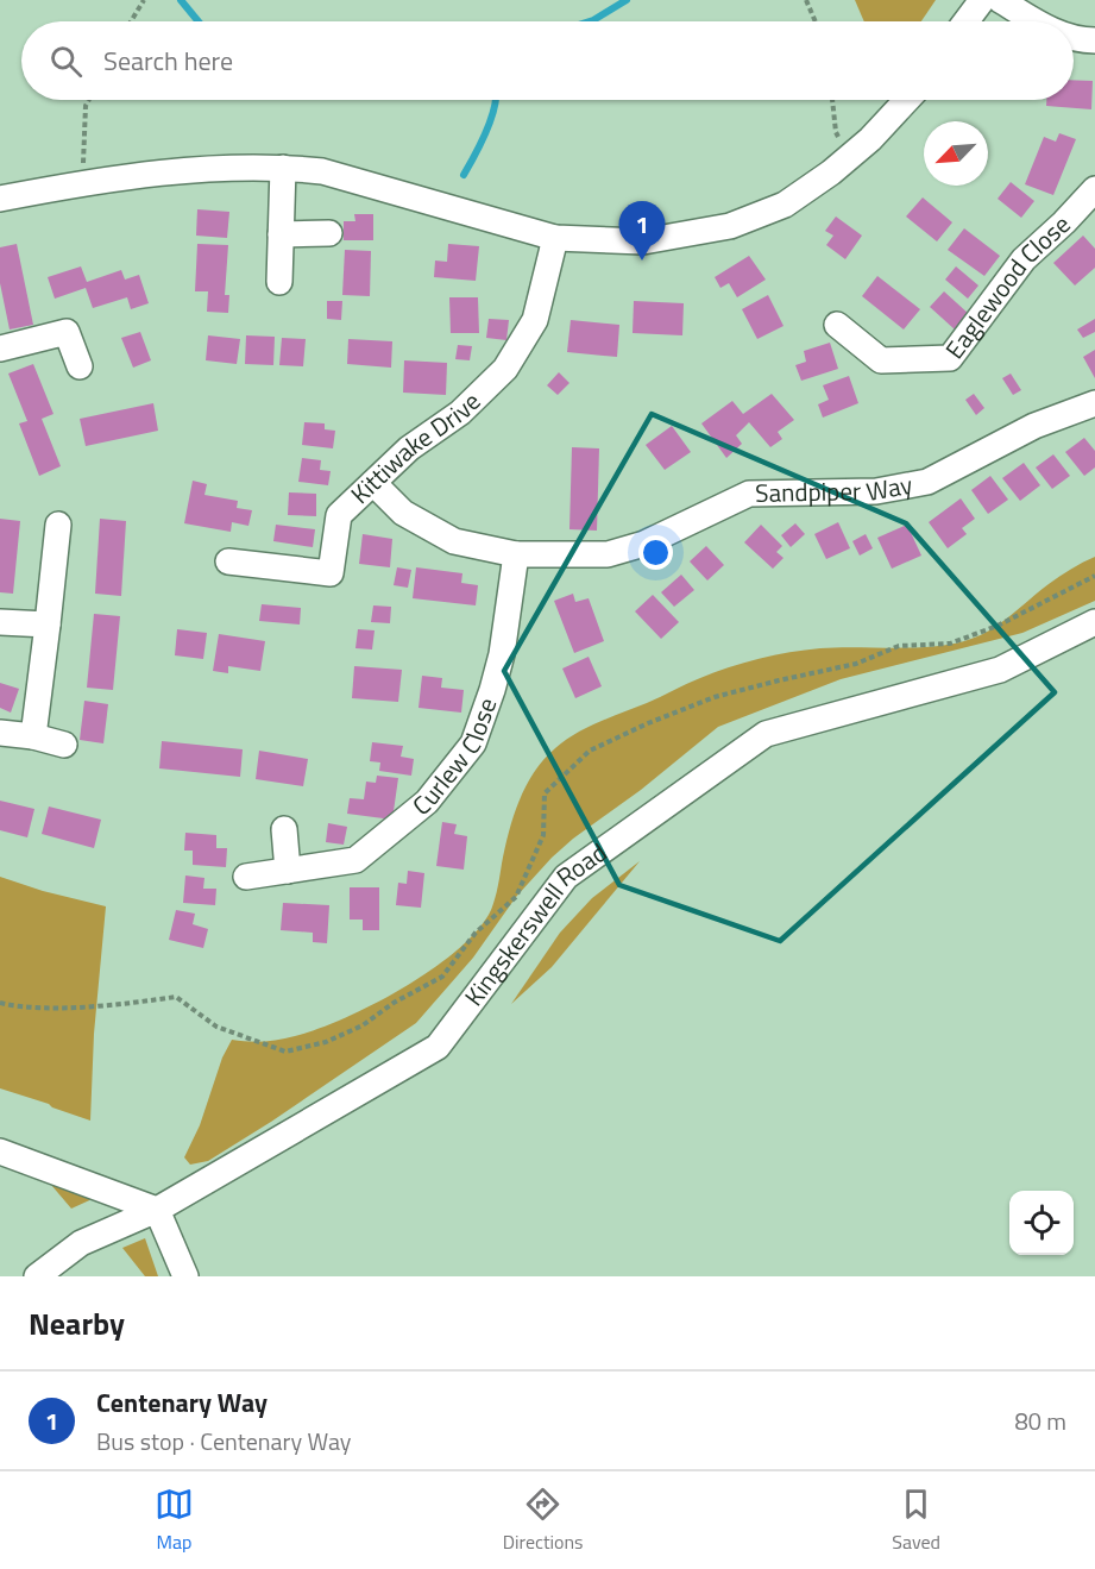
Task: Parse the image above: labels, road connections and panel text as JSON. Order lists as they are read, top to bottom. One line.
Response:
{"streets":{"street":["Eaglewood Close","Kittiwake Drive","Sandpiper Way","Curlew Close","Kingskerswell Road"]},"crossings":[["Kittiwake Drive","Sandpiper Way"],["Sandpiper Way","Curlew Close"]],"north":"bottom left","page":{"search":"Search here","pins":"1","heading":"Nearby","list":[{"mark":"1","name":"Centenary Way","note":"Bus stop · Centenary Way","value":"80 m"}],"nav":["Map","Directions","Saved"]}}
